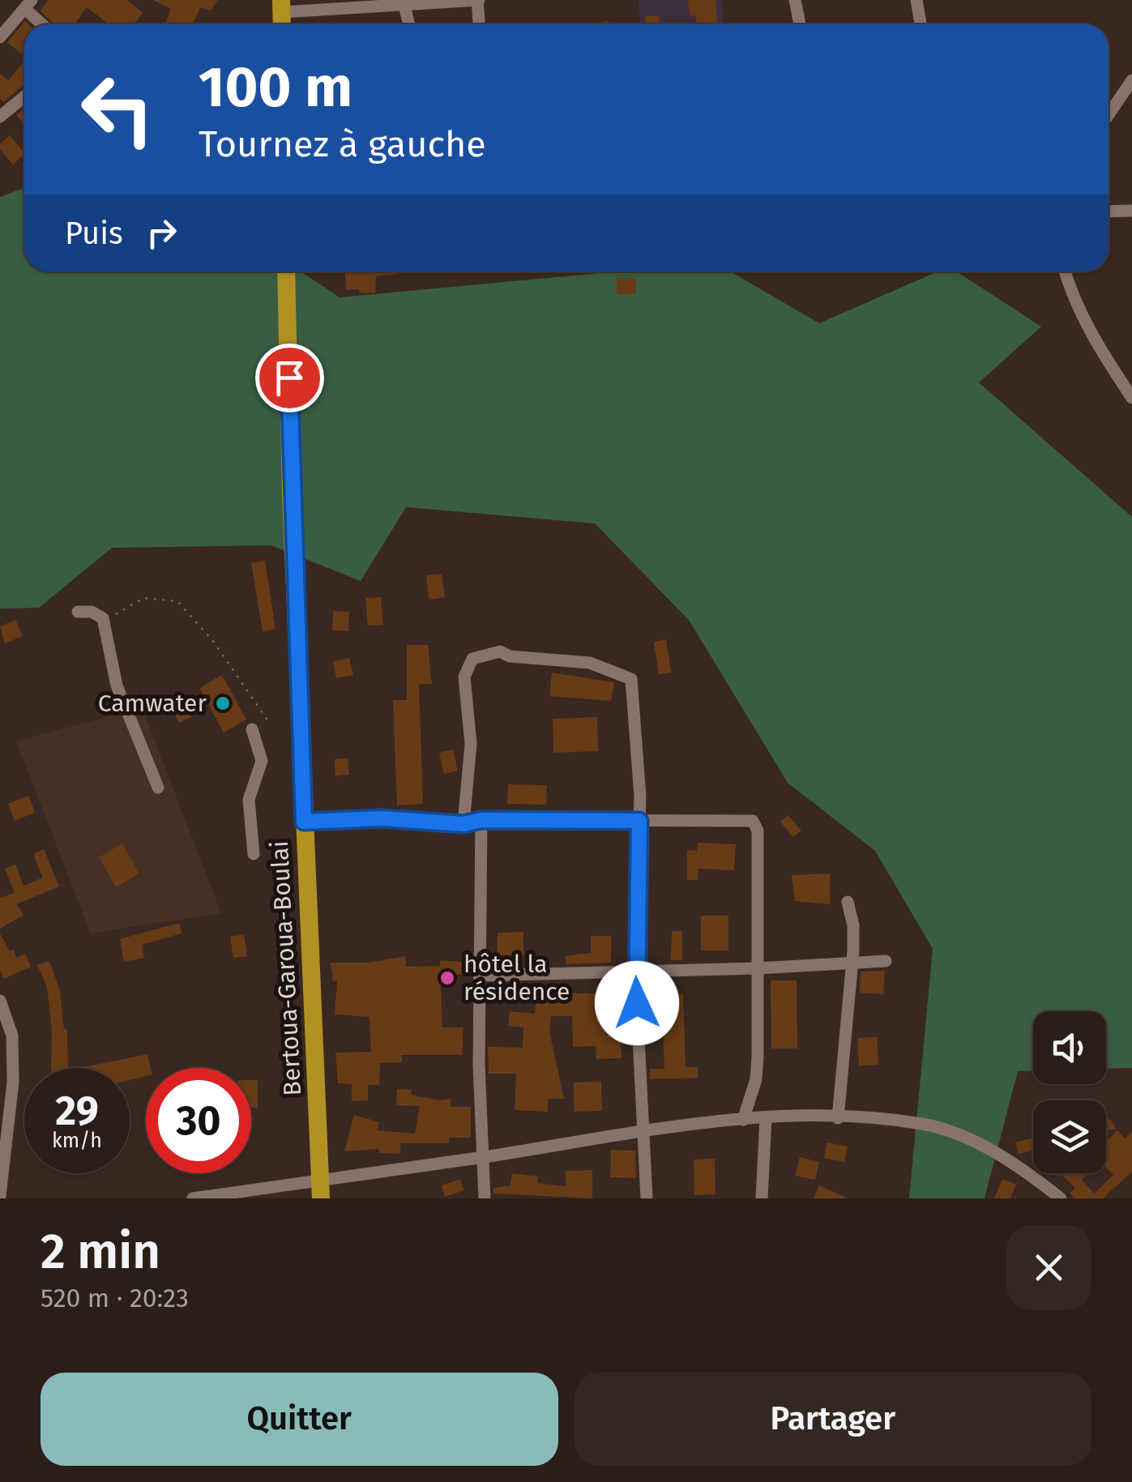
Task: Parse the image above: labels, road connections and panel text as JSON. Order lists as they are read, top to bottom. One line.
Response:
{"streets":{"highway":["Bertoua-Garoua-Boulai"]},"places":["Camwater","hôtel la résidence"],"page":{"turn":["100 m","Tournez à gauche"],"then":"Puis","speed":"29 km/h","limit":"30","heading":["2 min","520 m · 20:23"],"buttons":["Quitter","Partager"]}}
